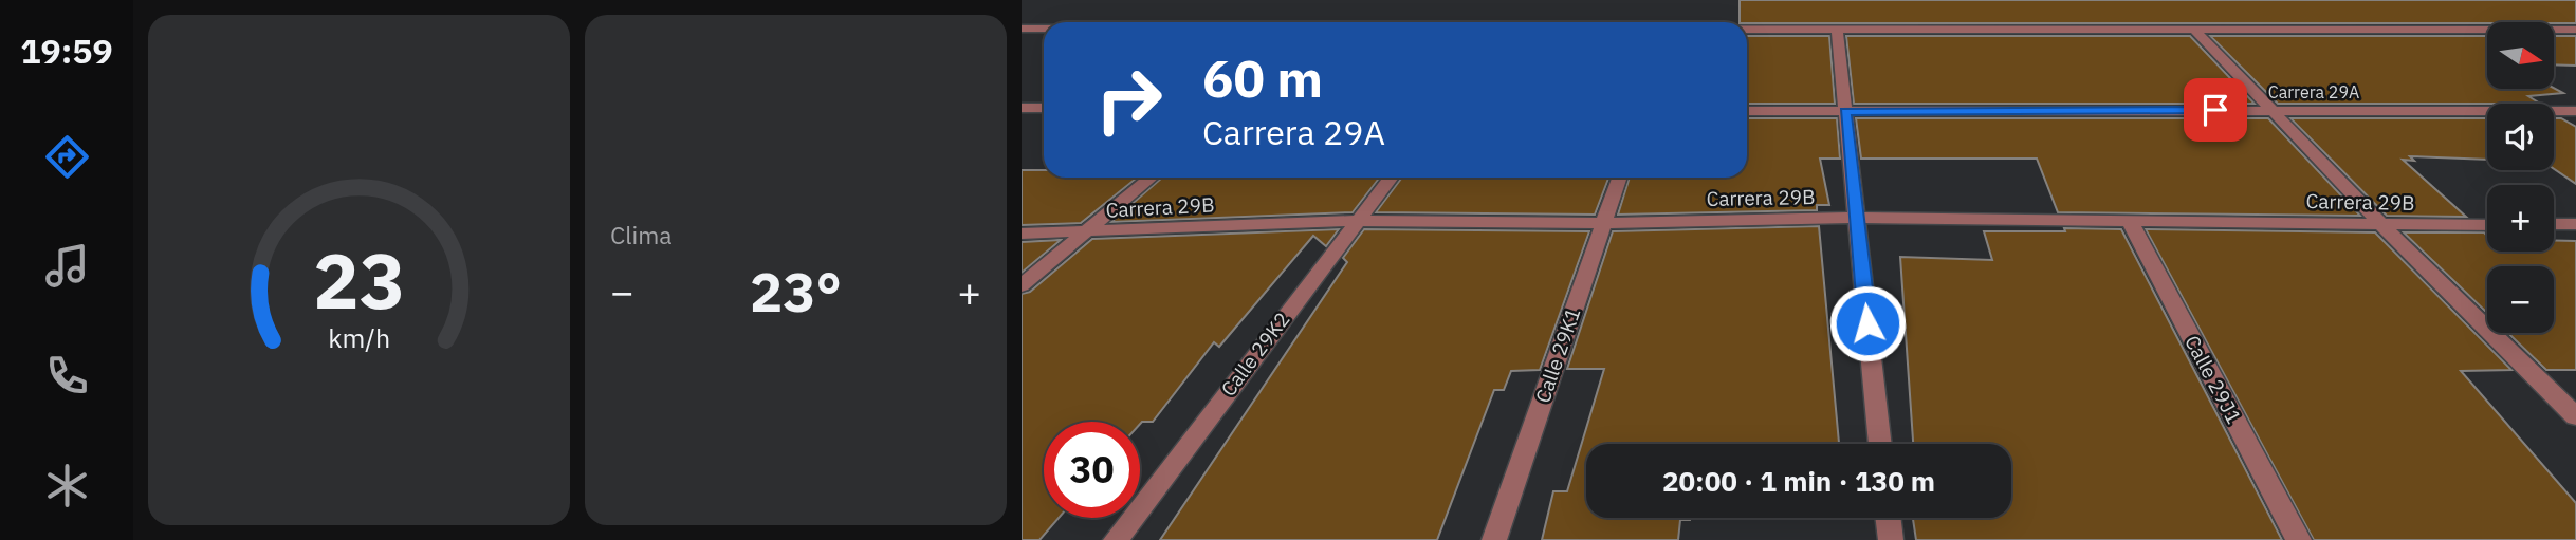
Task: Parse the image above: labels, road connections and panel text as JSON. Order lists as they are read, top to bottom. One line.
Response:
{"streets":{"street":["Carrera 29A","Carrera 29B","Calle 29K2","Calle 29K1","Calle 29J1"]},"crossings":[["Carrera 29B","Calle 29K2"],["Carrera 29B","Calle 29K1"],["Carrera 29B","Calle 29J1"]],"north":"right","page":{"tabs":"19:59","tile":"Clima","map_buttons":["+","−"],"turn":["60 m","Carrera 29A"],"heat":["−","23°","+"],"limit":"30","trip":"20:00 · 1 min · 130 m","gauge":["23","km/h"]}}
